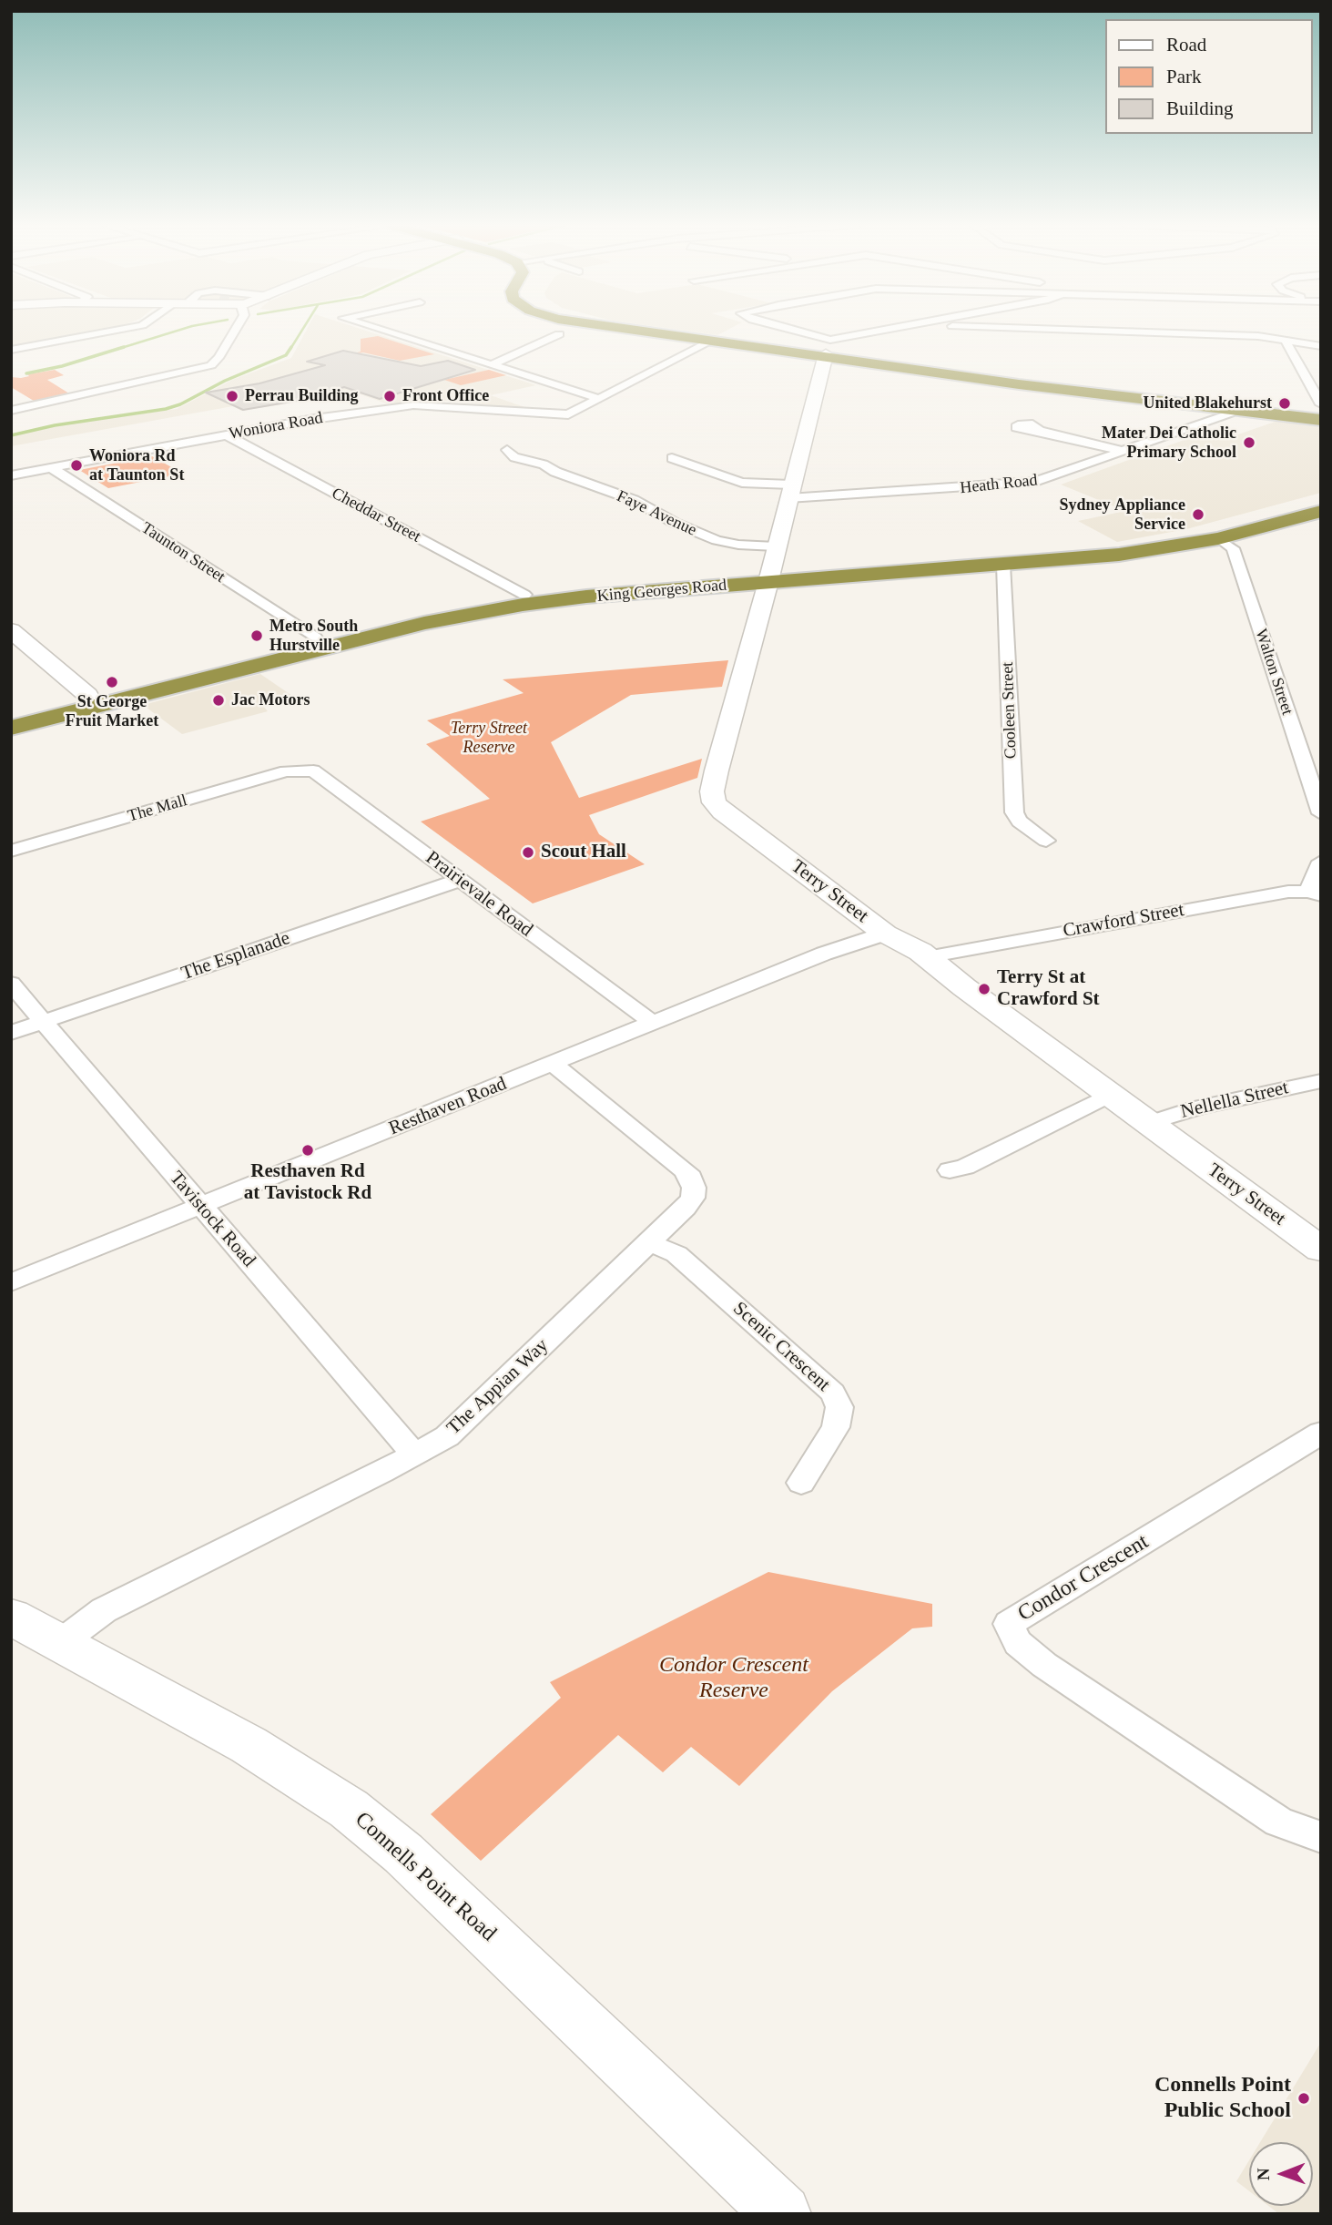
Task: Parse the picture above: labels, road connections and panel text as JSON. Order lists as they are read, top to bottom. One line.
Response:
{"streets":{"highway":["King Georges Road"],"street":["Woniora Road","Heath Road","Faye Avenue","Cheddar Street","Taunton Street","Walton Street","Cooleen Street","The Mall","Terry Street","Prairievale Road","Crawford Street","The Esplanade","Nellella Street","Resthaven Road","Tavistock Road","Scenic Crescent","The Appian Way","Condor Crescent","Connells Point Road"]},"crossings":[["Woniora Road","Cheddar Street"],["Woniora Road","Taunton Street"],["Heath Road","Terry Street"],["Faye Avenue","Terry Street"],["Cheddar Street","King Georges Road"],["Taunton Street","King Georges Road"],["King Georges Road","Walton Street"],["King Georges Road","Cooleen Street"],["King Georges Road","Terry Street"],["The Mall","Prairievale Road"],["Terry Street","Crawford Street"],["Terry Street","Nellella Street"],["Terry Street","Resthaven Road"],["Prairievale Road","The Esplanade"],["Prairievale Road","Resthaven Road"],["The Esplanade","Tavistock Road"],["Resthaven Road","Tavistock Road"],["Resthaven Road","The Appian Way"],["Tavistock Road","The Appian Way"],["Scenic Crescent","The Appian Way"],["The Appian Way","Connells Point Road"]],"parks":["Terry Street Reserve","Condor Crescent Reserve"],"places":["Perrau Building","Front Office","United Blakehurst","Mater Dei Catholic Primary School","Woniora Rd at Taunton St","Sydney Appliance Service","Metro South Hurstville","St George Fruit Market","Jac Motors","Scout Hall","Terry St at Crawford St","Resthaven Rd at Tavistock Rd","Connells Point Public School"],"legend":["Road","Park","Building"],"north":"left"}
